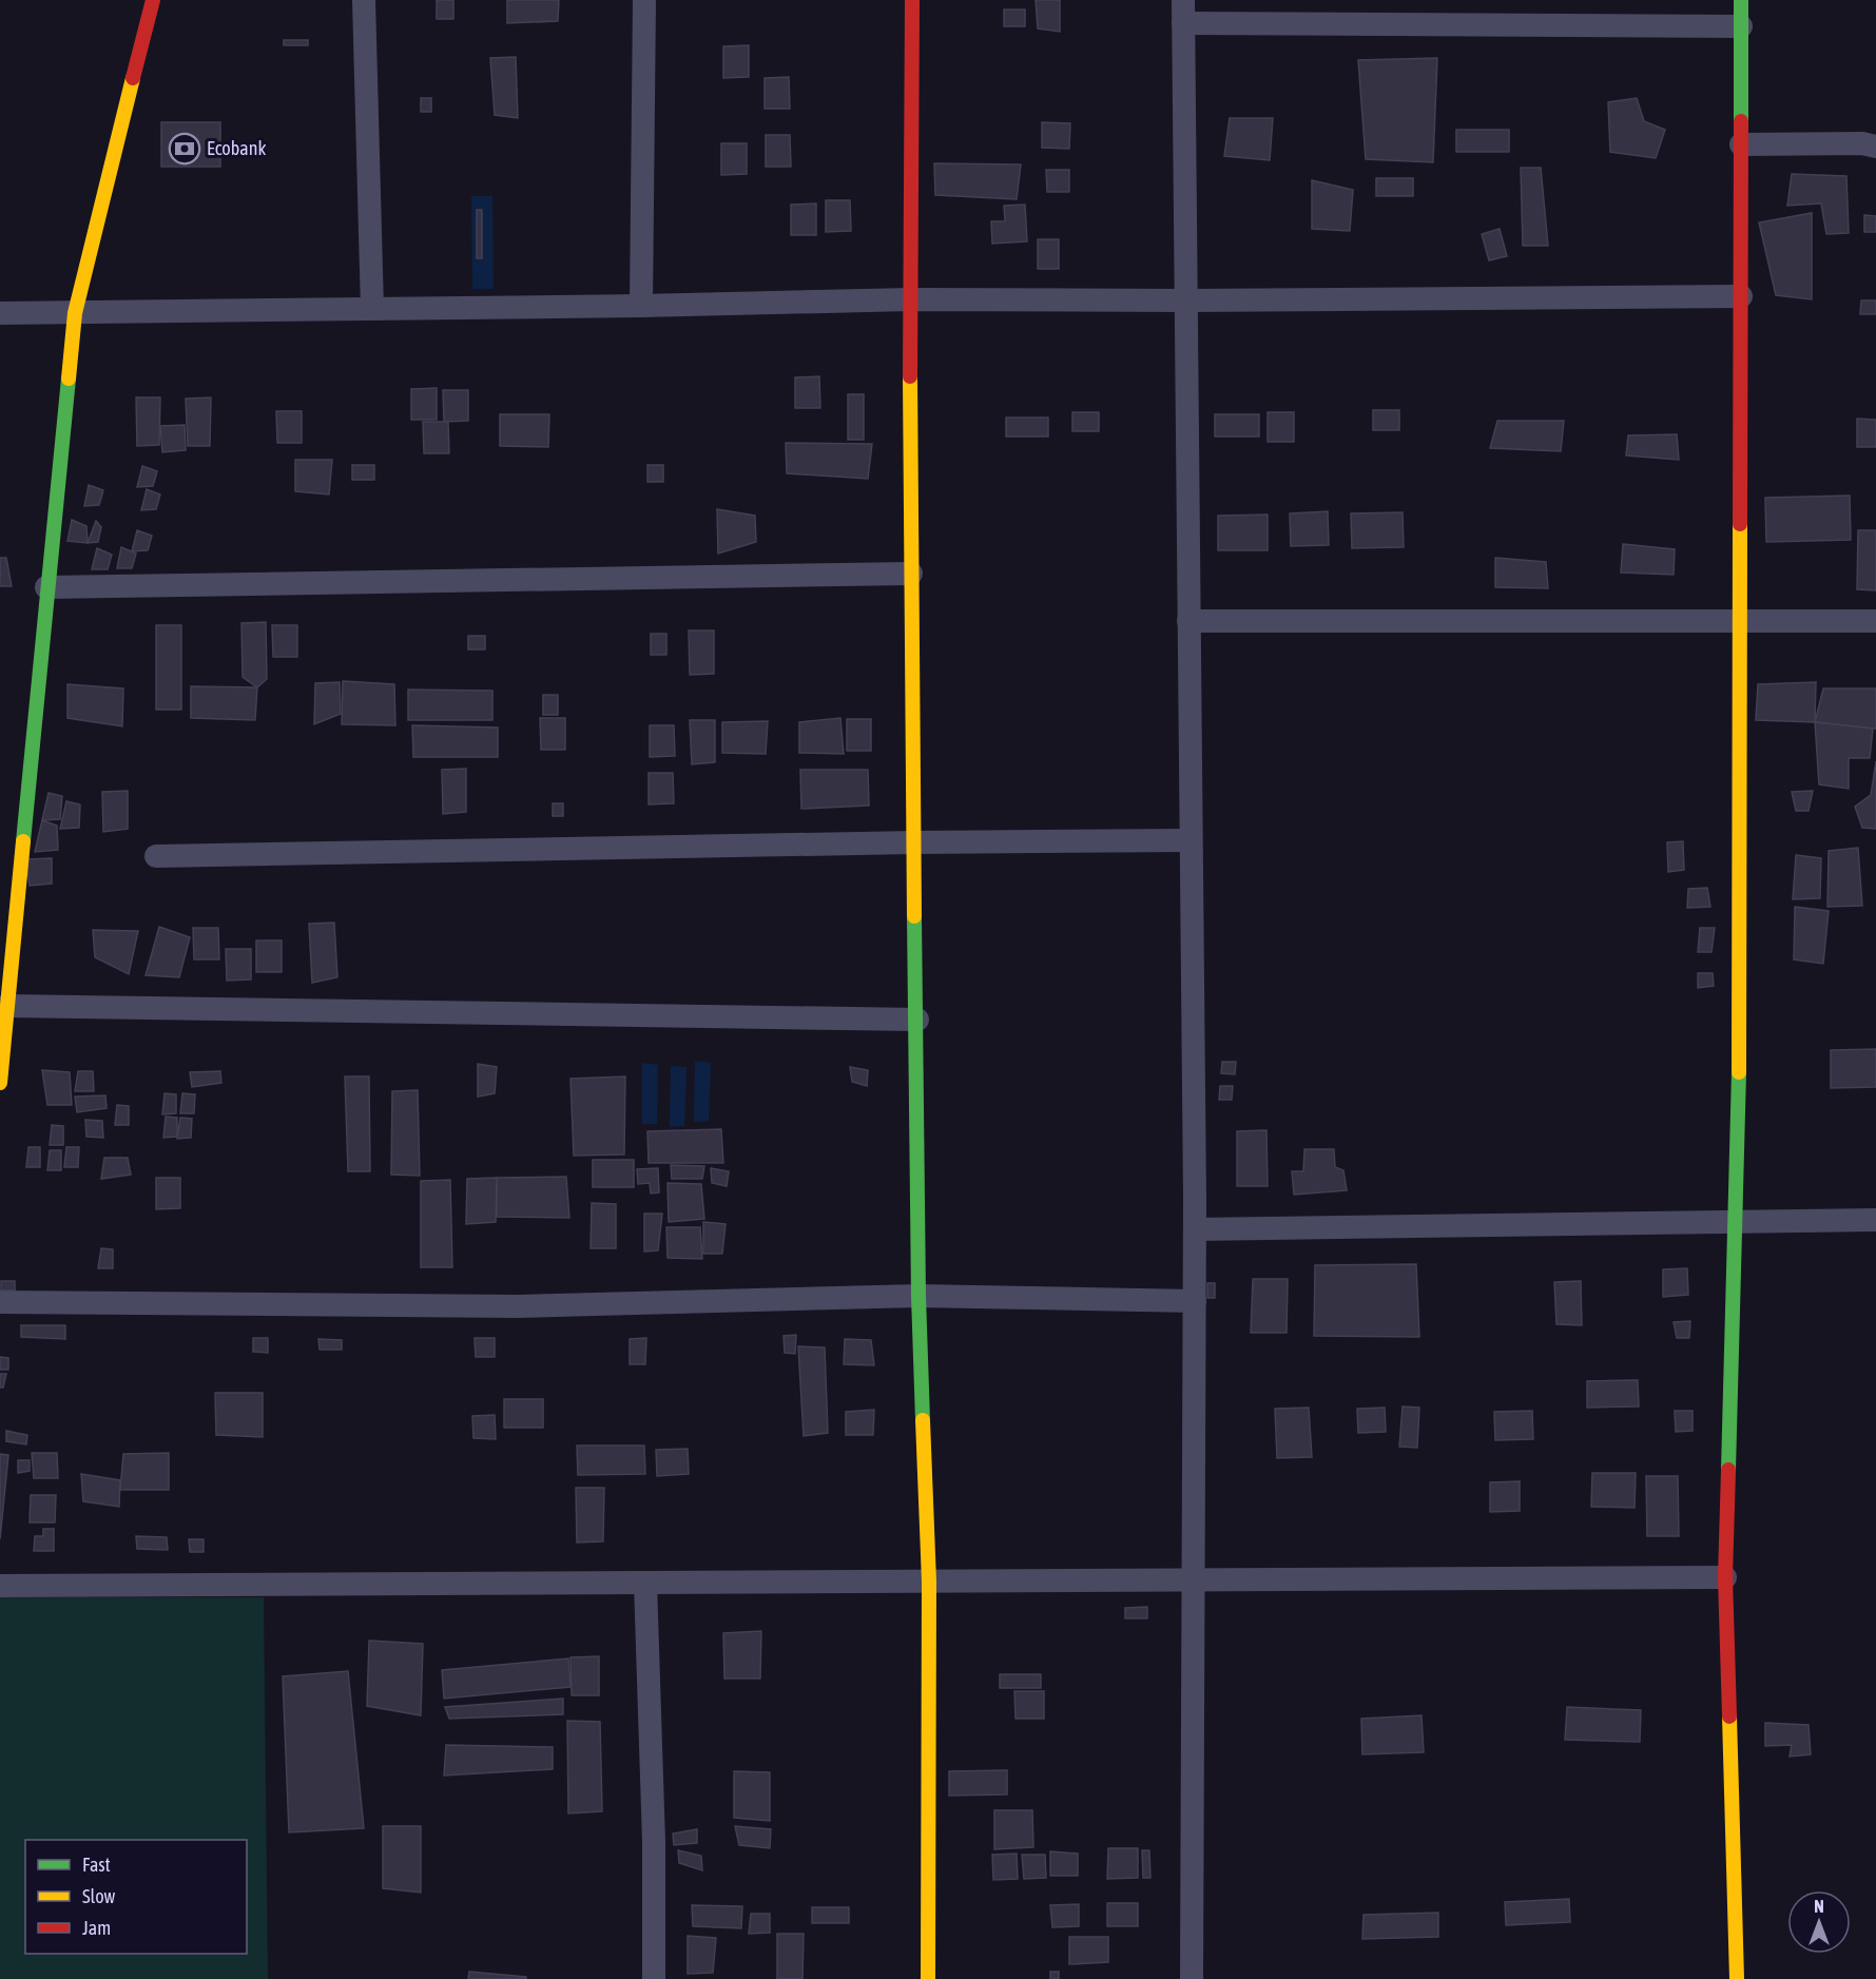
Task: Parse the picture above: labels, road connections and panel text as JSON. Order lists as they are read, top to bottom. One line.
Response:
{"places":{"bank":["Ecobank"]},"legend":["Fast","Slow","Jam"],"north":"top"}
